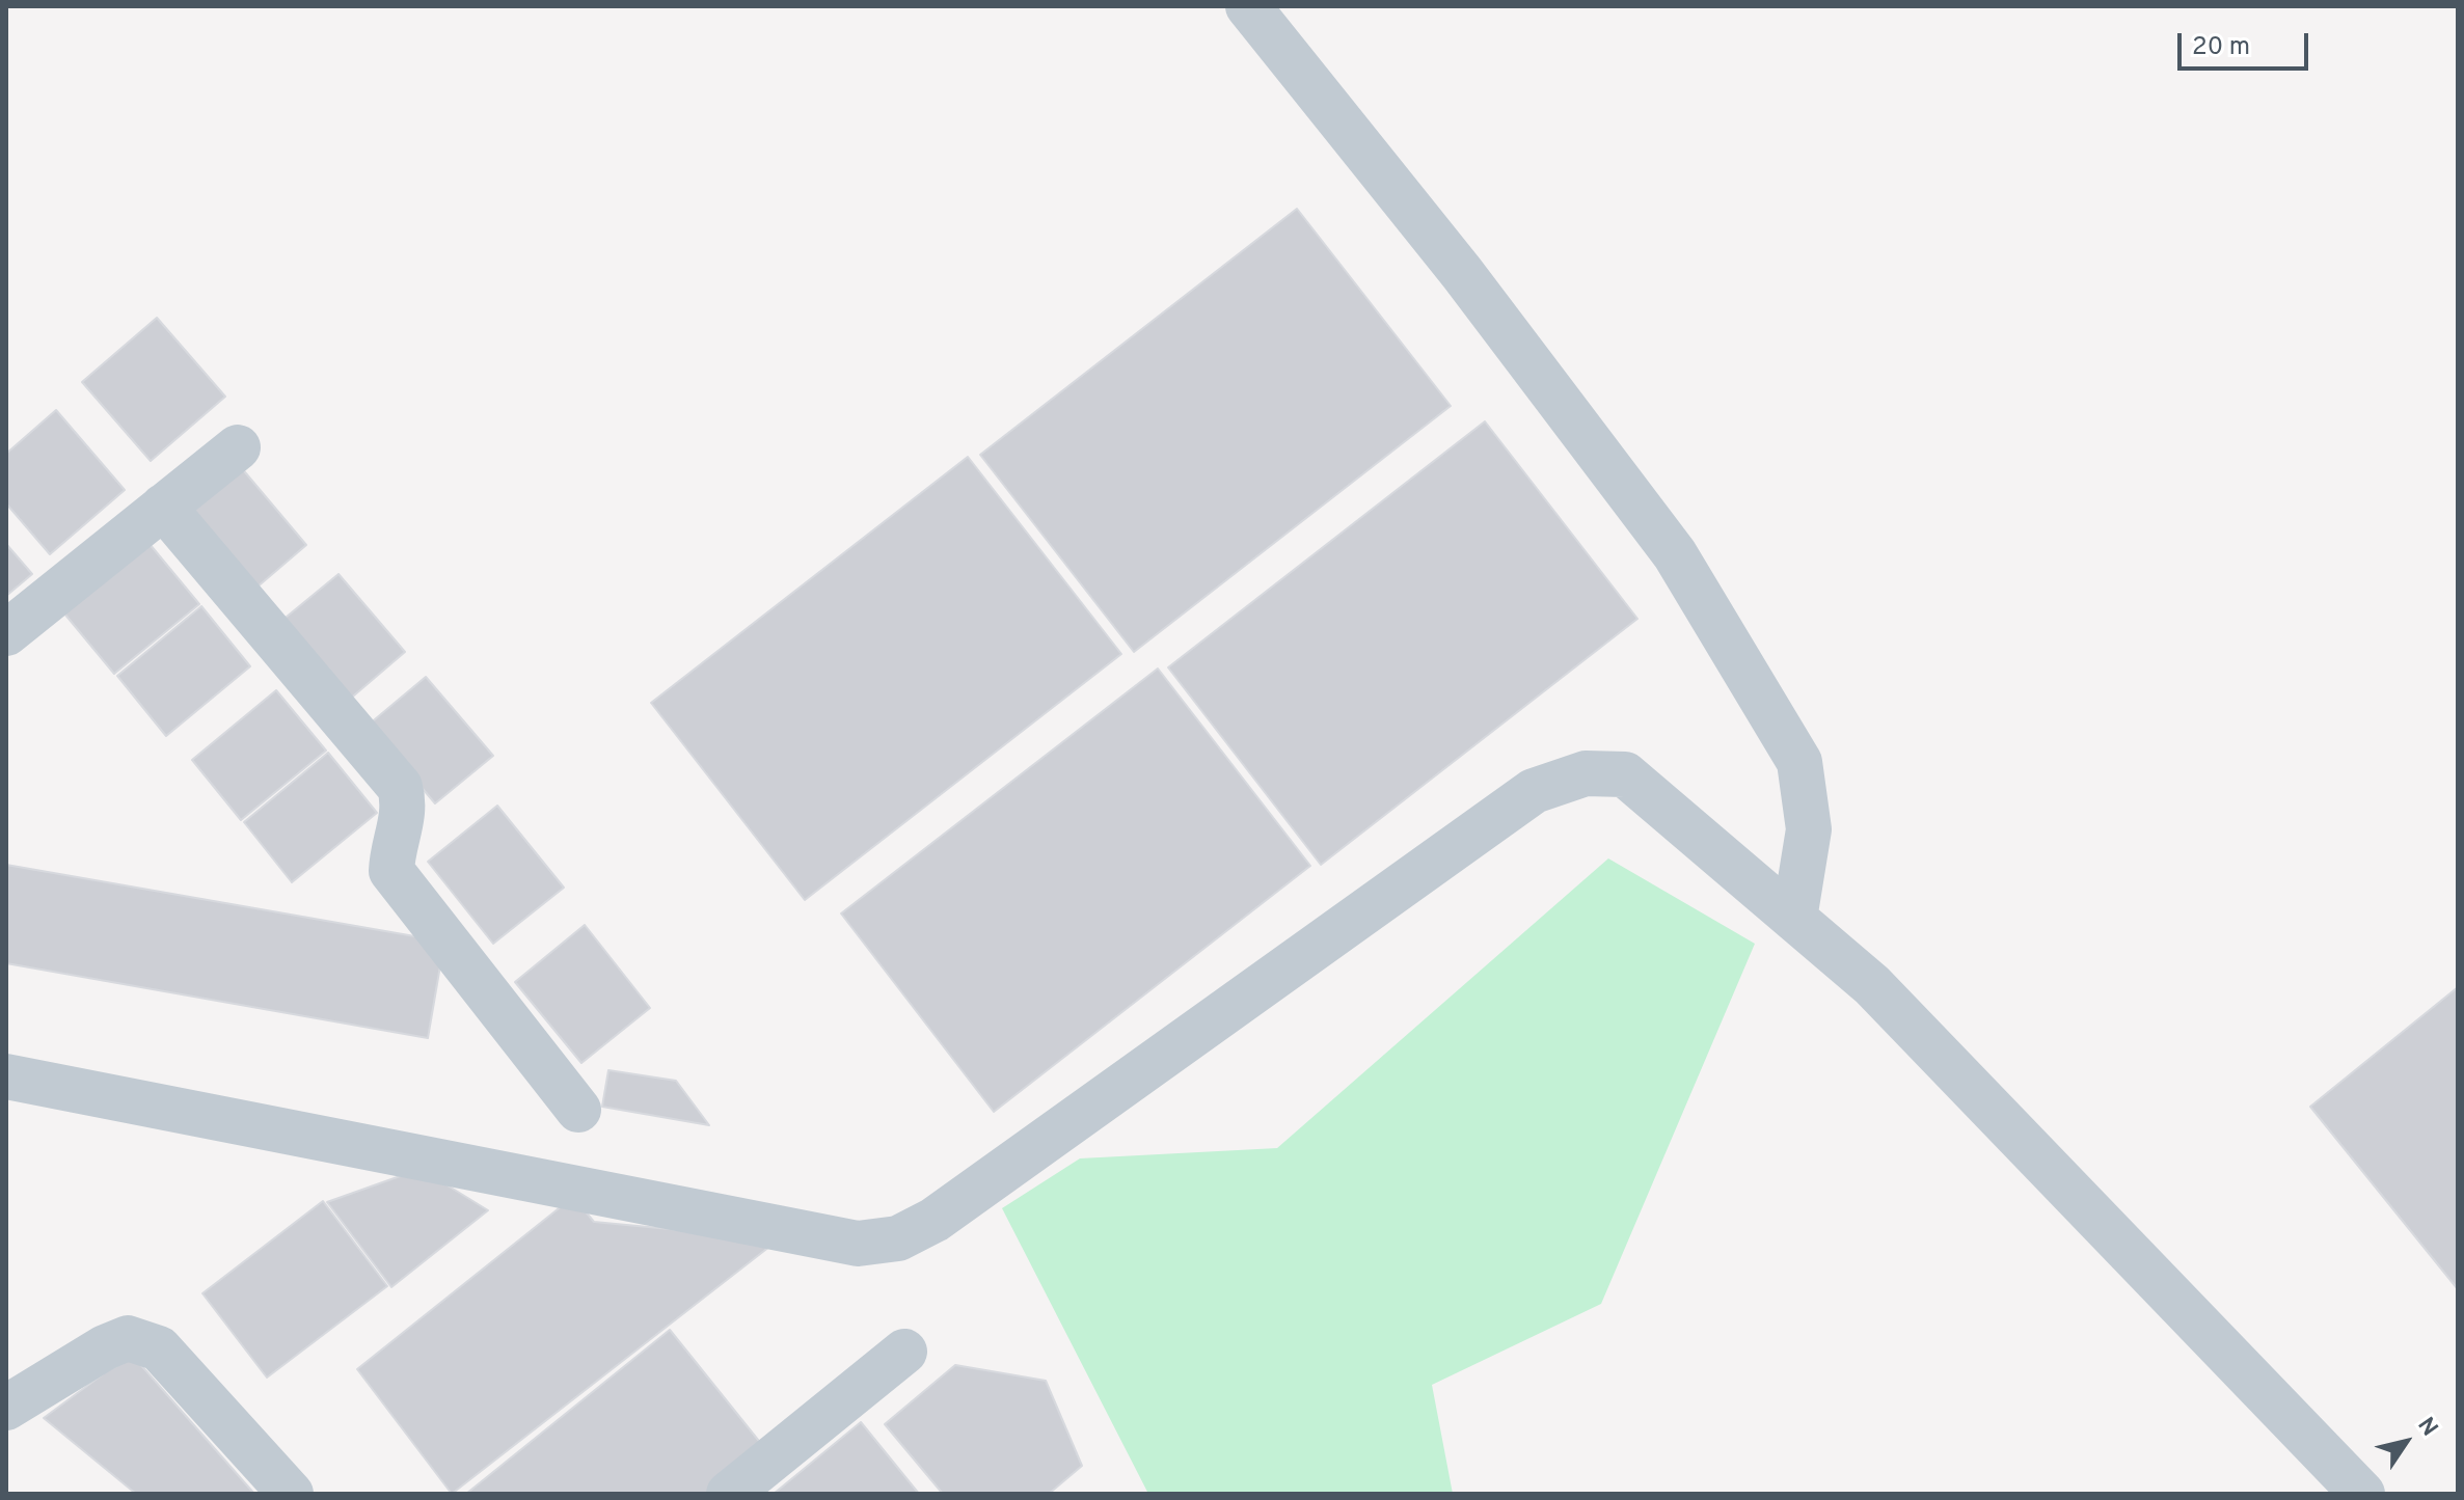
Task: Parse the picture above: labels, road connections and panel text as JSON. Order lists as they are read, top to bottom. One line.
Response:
{"scale_bar":"20 m","north":"top right"}
